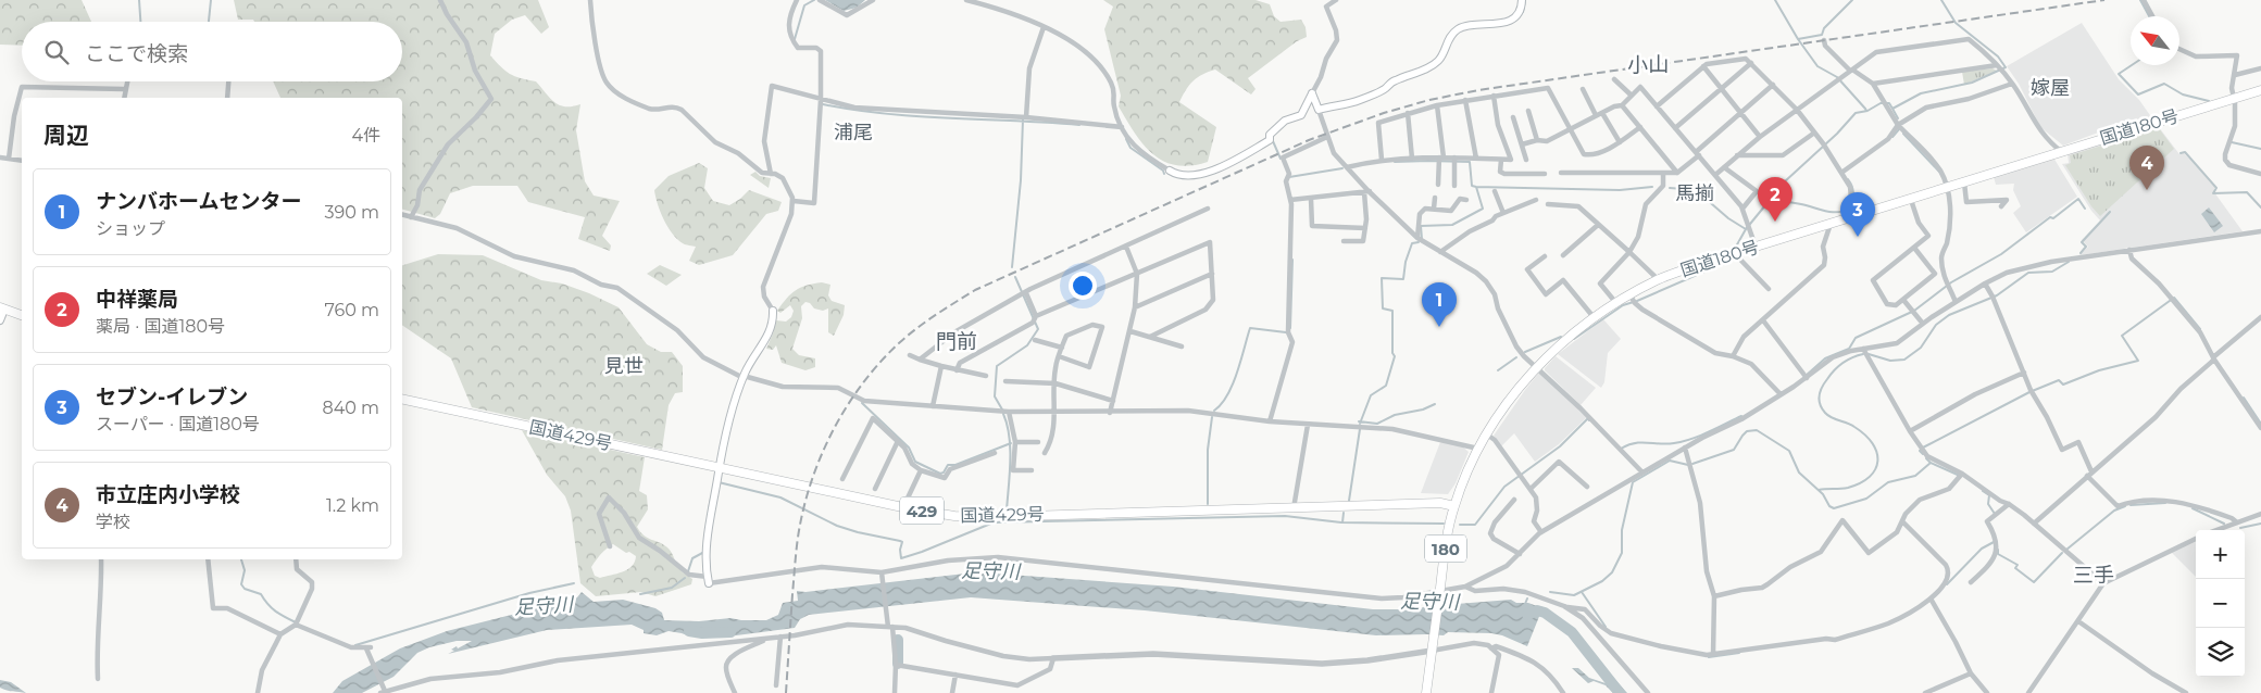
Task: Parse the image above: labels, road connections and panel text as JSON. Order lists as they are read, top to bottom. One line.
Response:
{"streets":{"highway":["国道180号","国道429号","429","180"]},"crossings":[["国道180号","国道429号"]],"districts":["小山","嫁屋","浦尾","馬揃","門前","見世","三手"],"water":["足守川"],"north":"top left","page":{"search":"ここで検索","heading":["周辺","4件"],"pins":["4","2","3","1"],"list":[{"mark":"1","name":"ナンバホームセンター","note":"ショップ","value":"390 m"},{"mark":"2","name":"中祥薬局","note":"薬局 · 国道180号","value":"760 m"},{"mark":"3","name":"セブン-イレブン","note":"スーパー · 国道180号","value":"840 m"},{"mark":"4","name":"市立庄内小学校","note":"学校","value":"1.2 km"}],"map_buttons":["+","−"]}}
